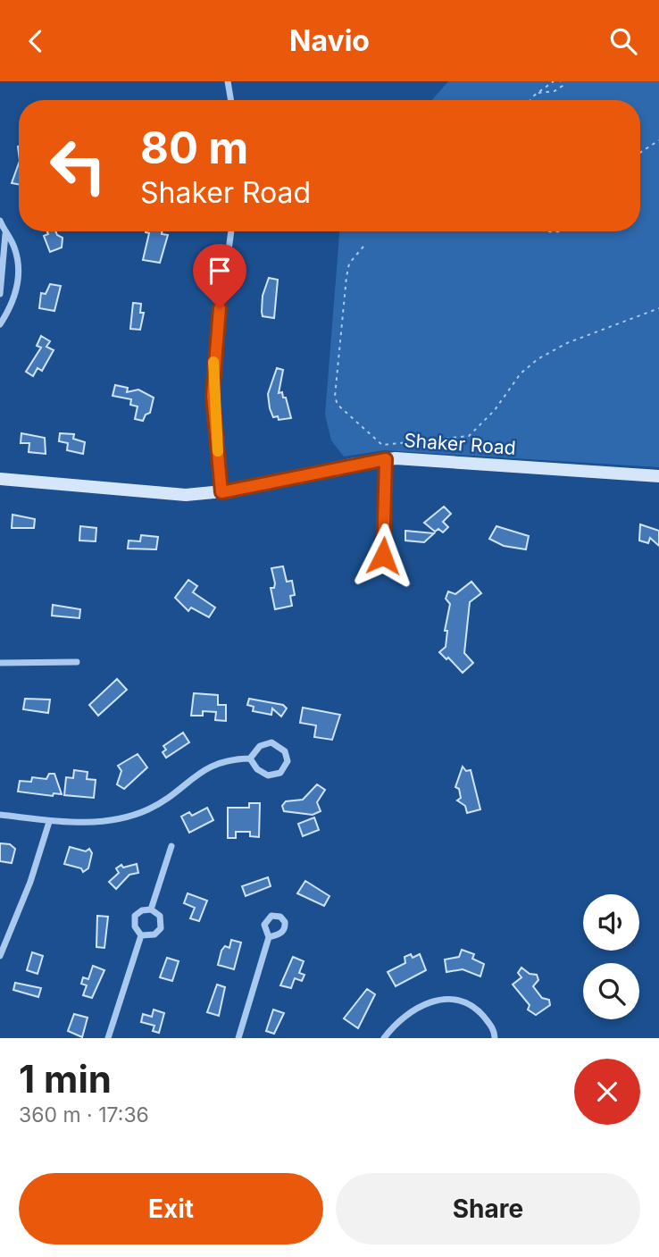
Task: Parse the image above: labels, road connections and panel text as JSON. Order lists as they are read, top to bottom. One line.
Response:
{"streets":{"main road":["Shaker Road"]},"page":{"header":"Navio","turn":["80 m","Shaker Road"],"heading":["1 min","360 m · 17:36"],"buttons":["Exit","Share"]}}
